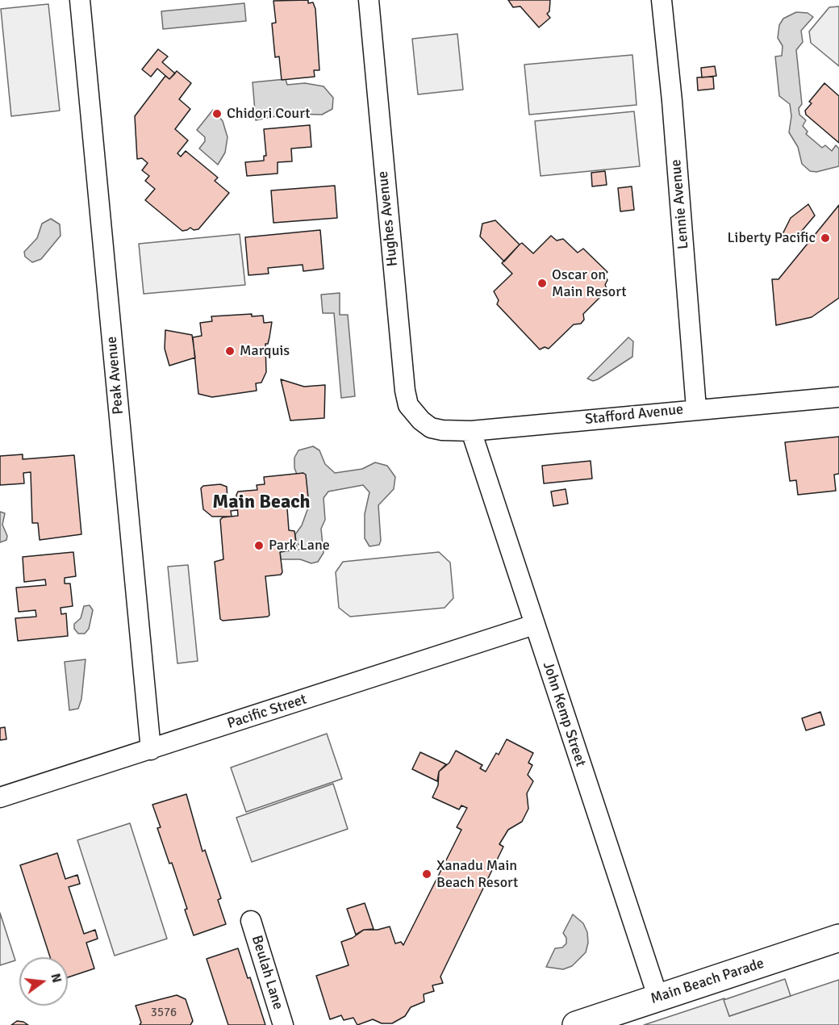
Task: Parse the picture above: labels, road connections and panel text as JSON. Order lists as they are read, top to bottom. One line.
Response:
{"streets":{"street":["Lennie Avenue","Hughes Avenue","Peak Avenue","Stafford Avenue","Pacific Street","John Kemp Street","Beulah Lane","Main Beach Parade"]},"crossings":[["Lennie Avenue","Stafford Avenue"],["Hughes Avenue","Stafford Avenue"],["Peak Avenue","Pacific Street"],["Stafford Avenue","John Kemp Street"],["Pacific Street","John Kemp Street"],["John Kemp Street","Main Beach Parade"]],"districts":["Main Beach"],"places":["Chidori Court","Liberty Pacific","Oscar on Main Resort","Marquis","Park Lane","Xanadu Main Beach Resort"],"house_numbers":["3576"],"north":"right"}
